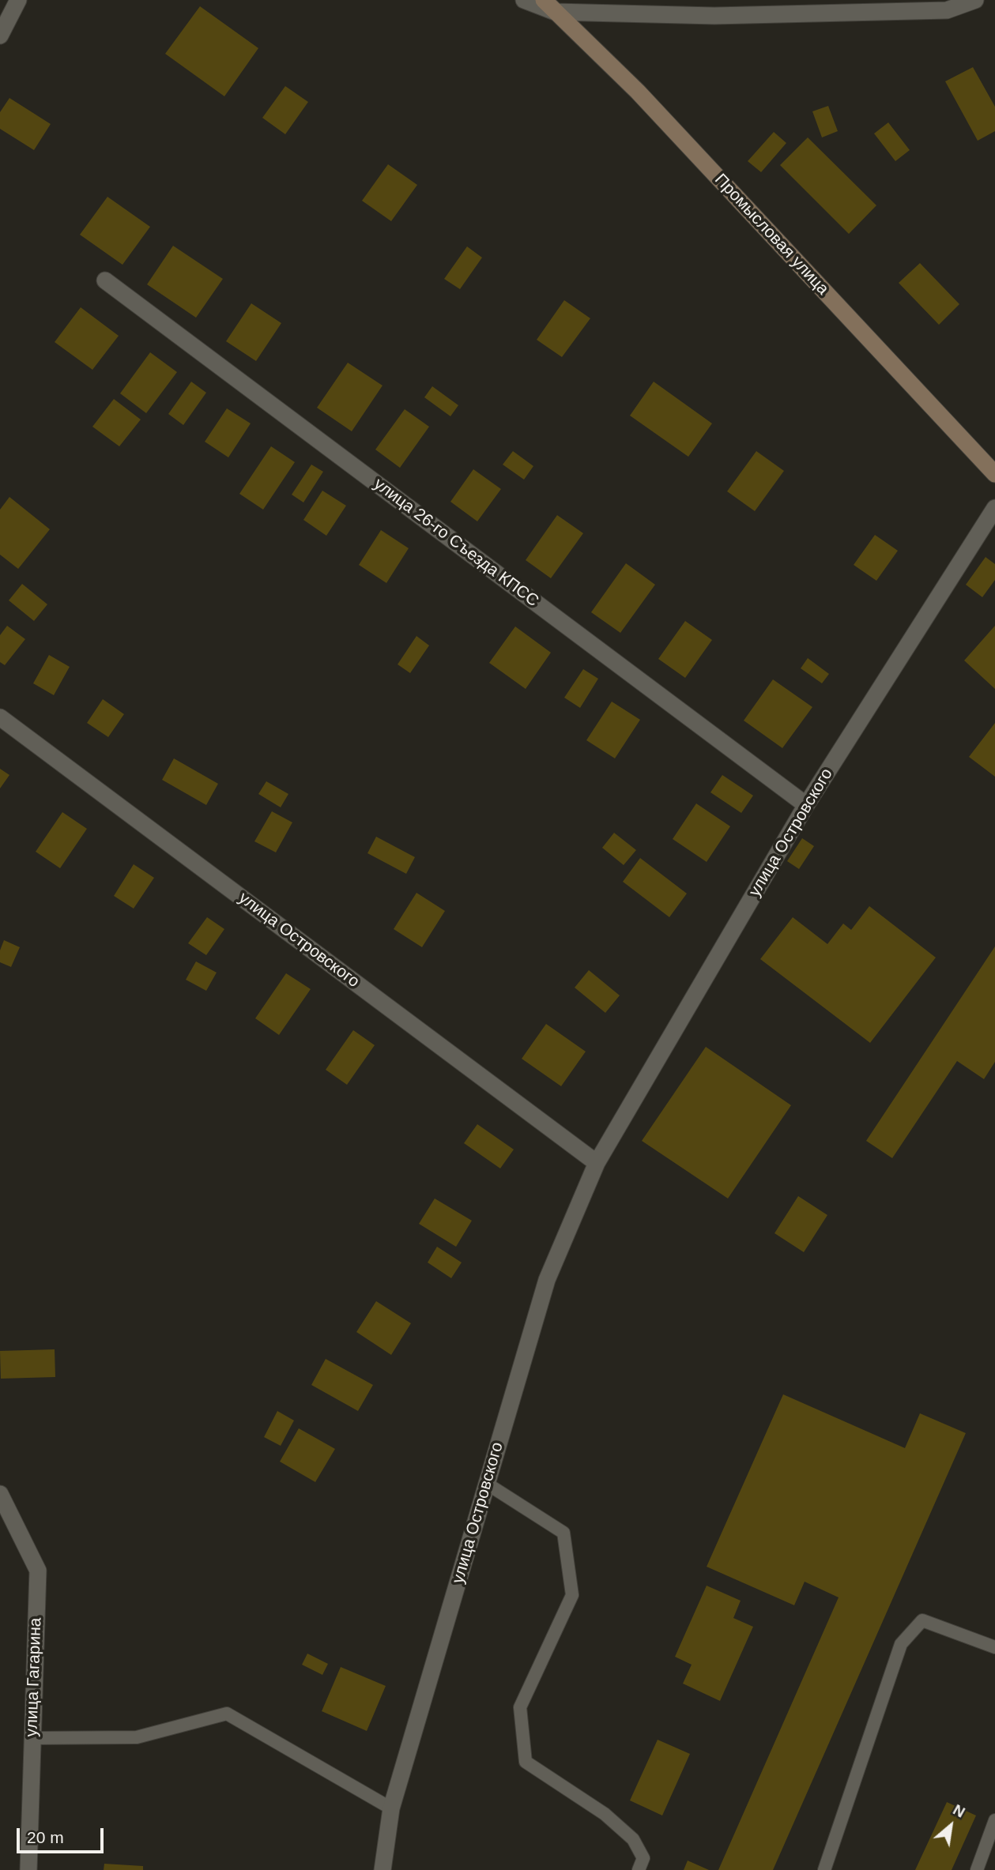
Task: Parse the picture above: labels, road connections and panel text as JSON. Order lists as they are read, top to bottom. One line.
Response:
{"streets":{"main road":["Промысловая улица"],"street":["улица 26-го Съезда КПСС","улица Островского","улица Гагарина"]},"crossings":[["улица 26-го Съезда КПСС","улица Островского"]],"scale_bar":"20 m","north":"top right"}
